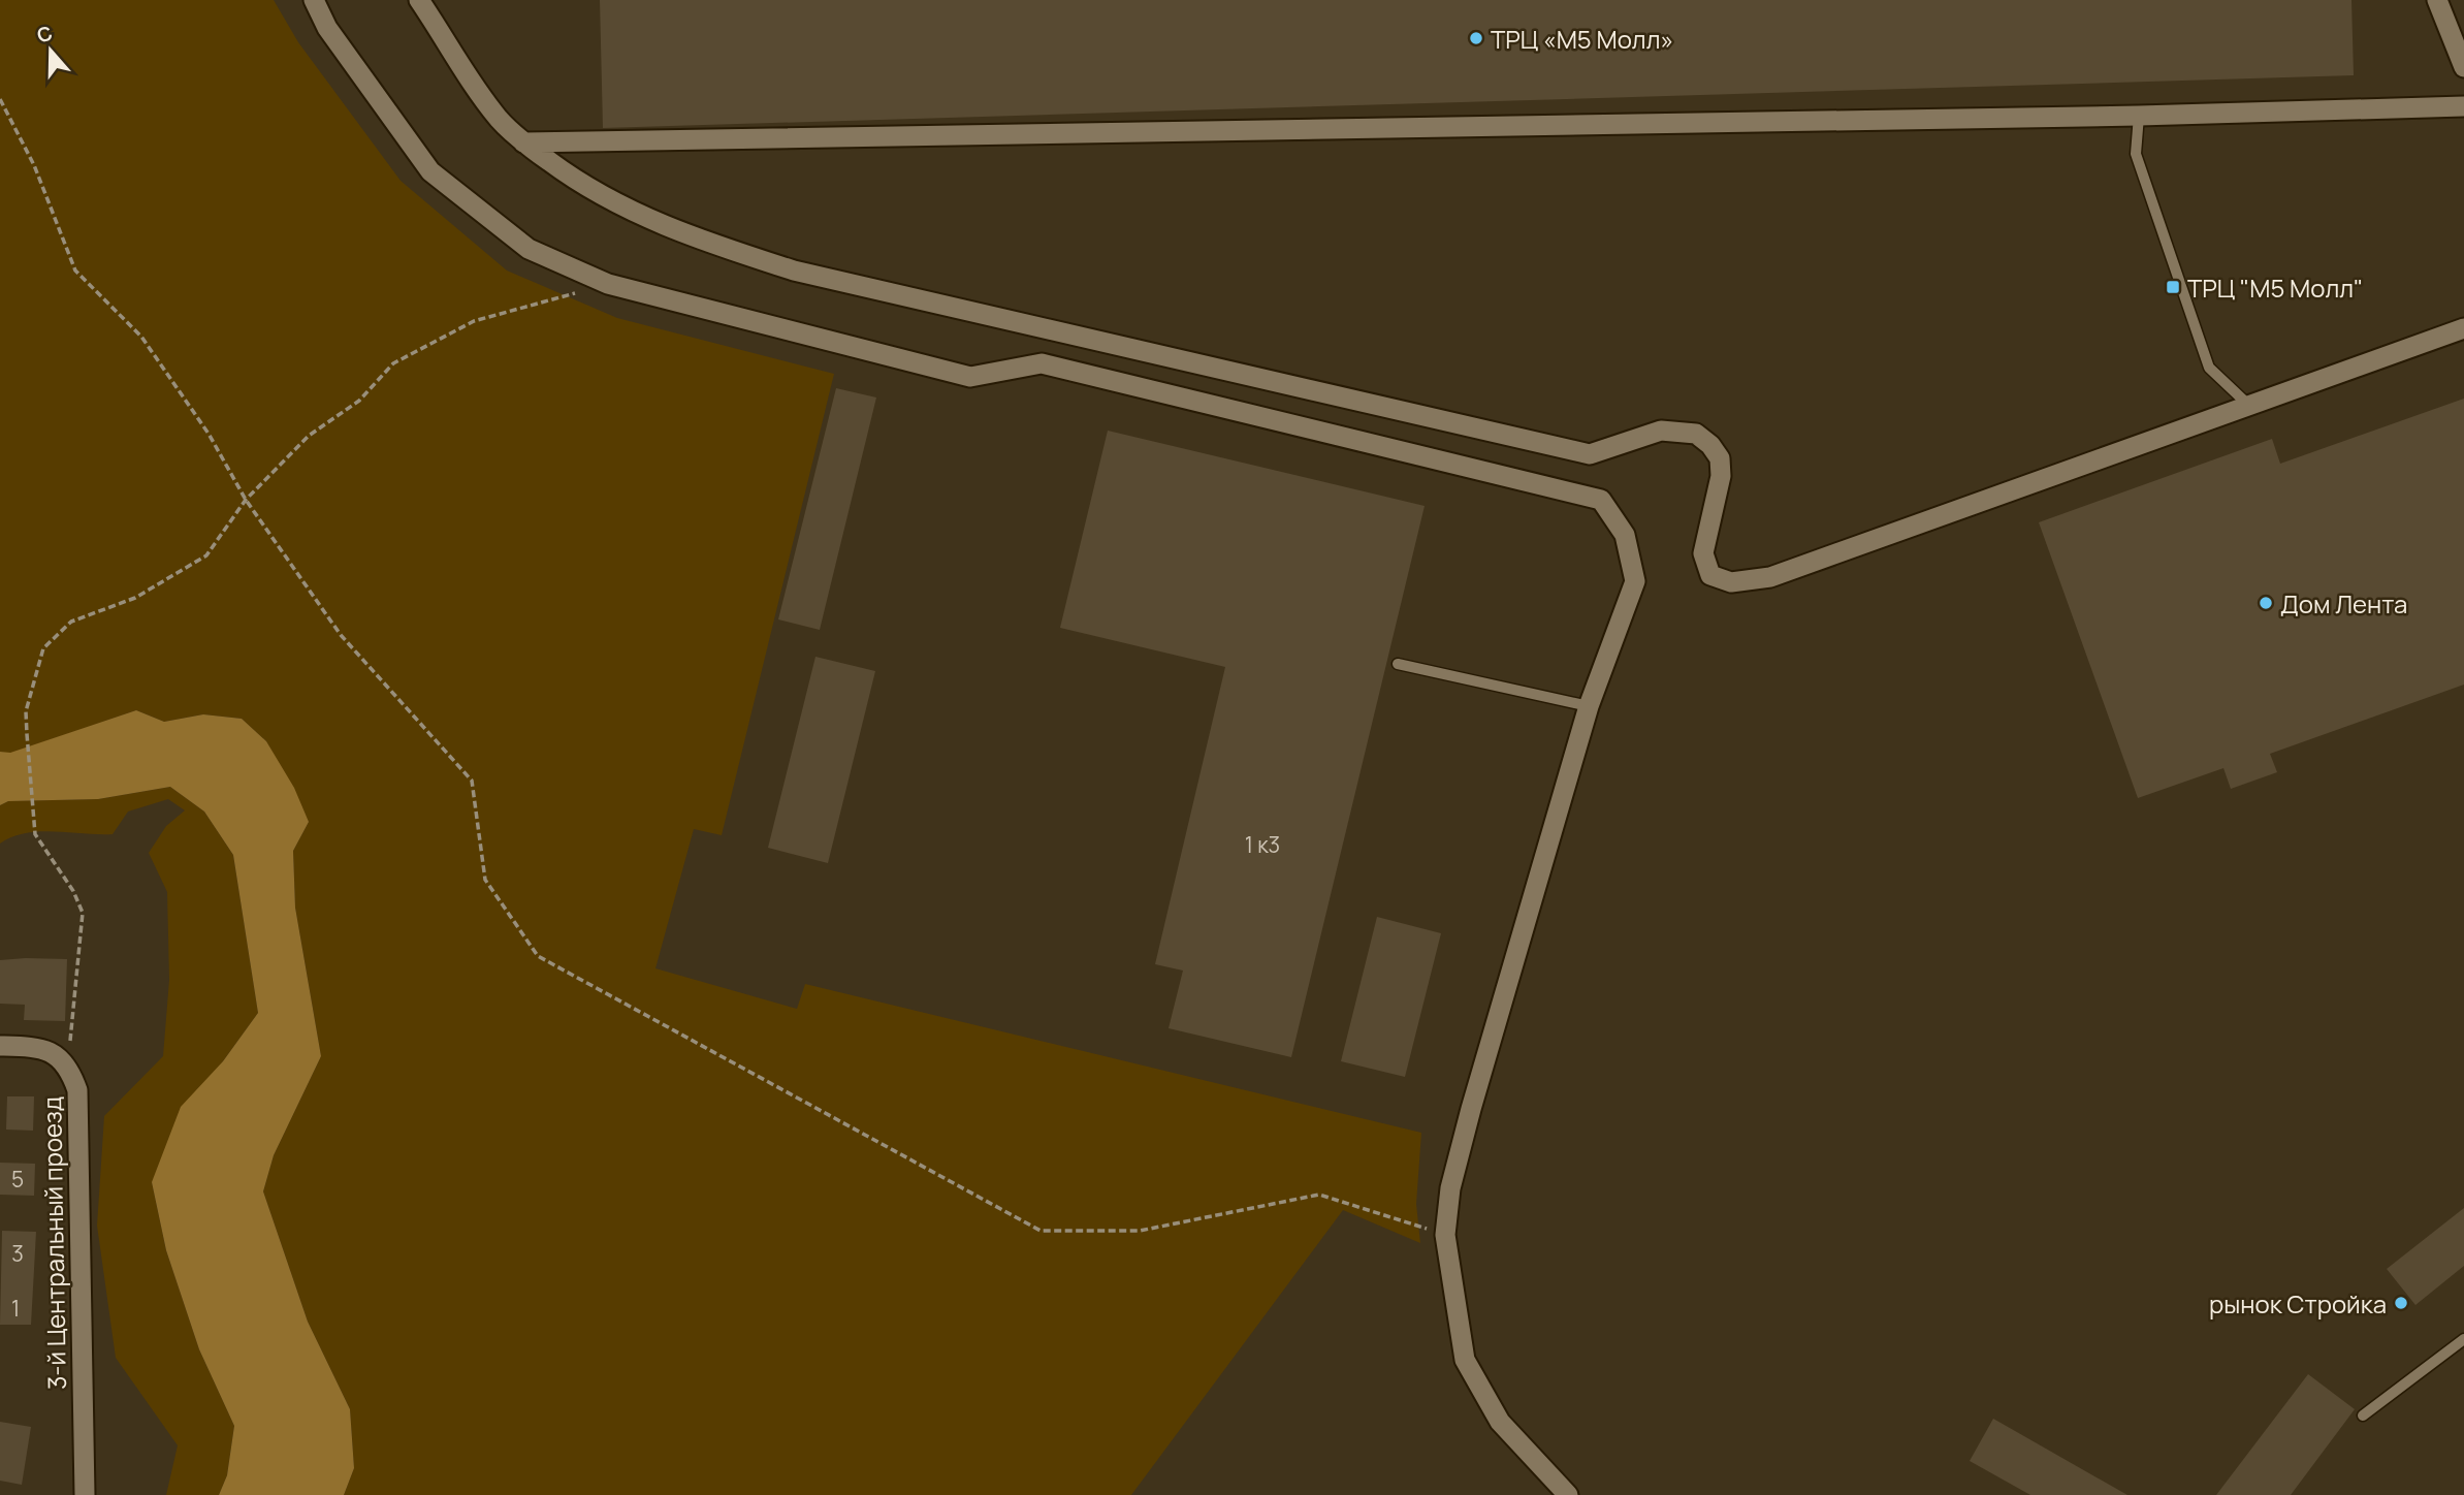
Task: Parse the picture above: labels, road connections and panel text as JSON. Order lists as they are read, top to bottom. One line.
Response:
{"streets":{"street":["3-й Центральный проезд"]},"places":{"other":["ТРЦ «М5 Молл»","Дом Лента","рынок Стройка"],"transit":["ТРЦ \"М5 Молл\""]},"house_numbers":["1 к3","5","3","1"],"north":"top"}
